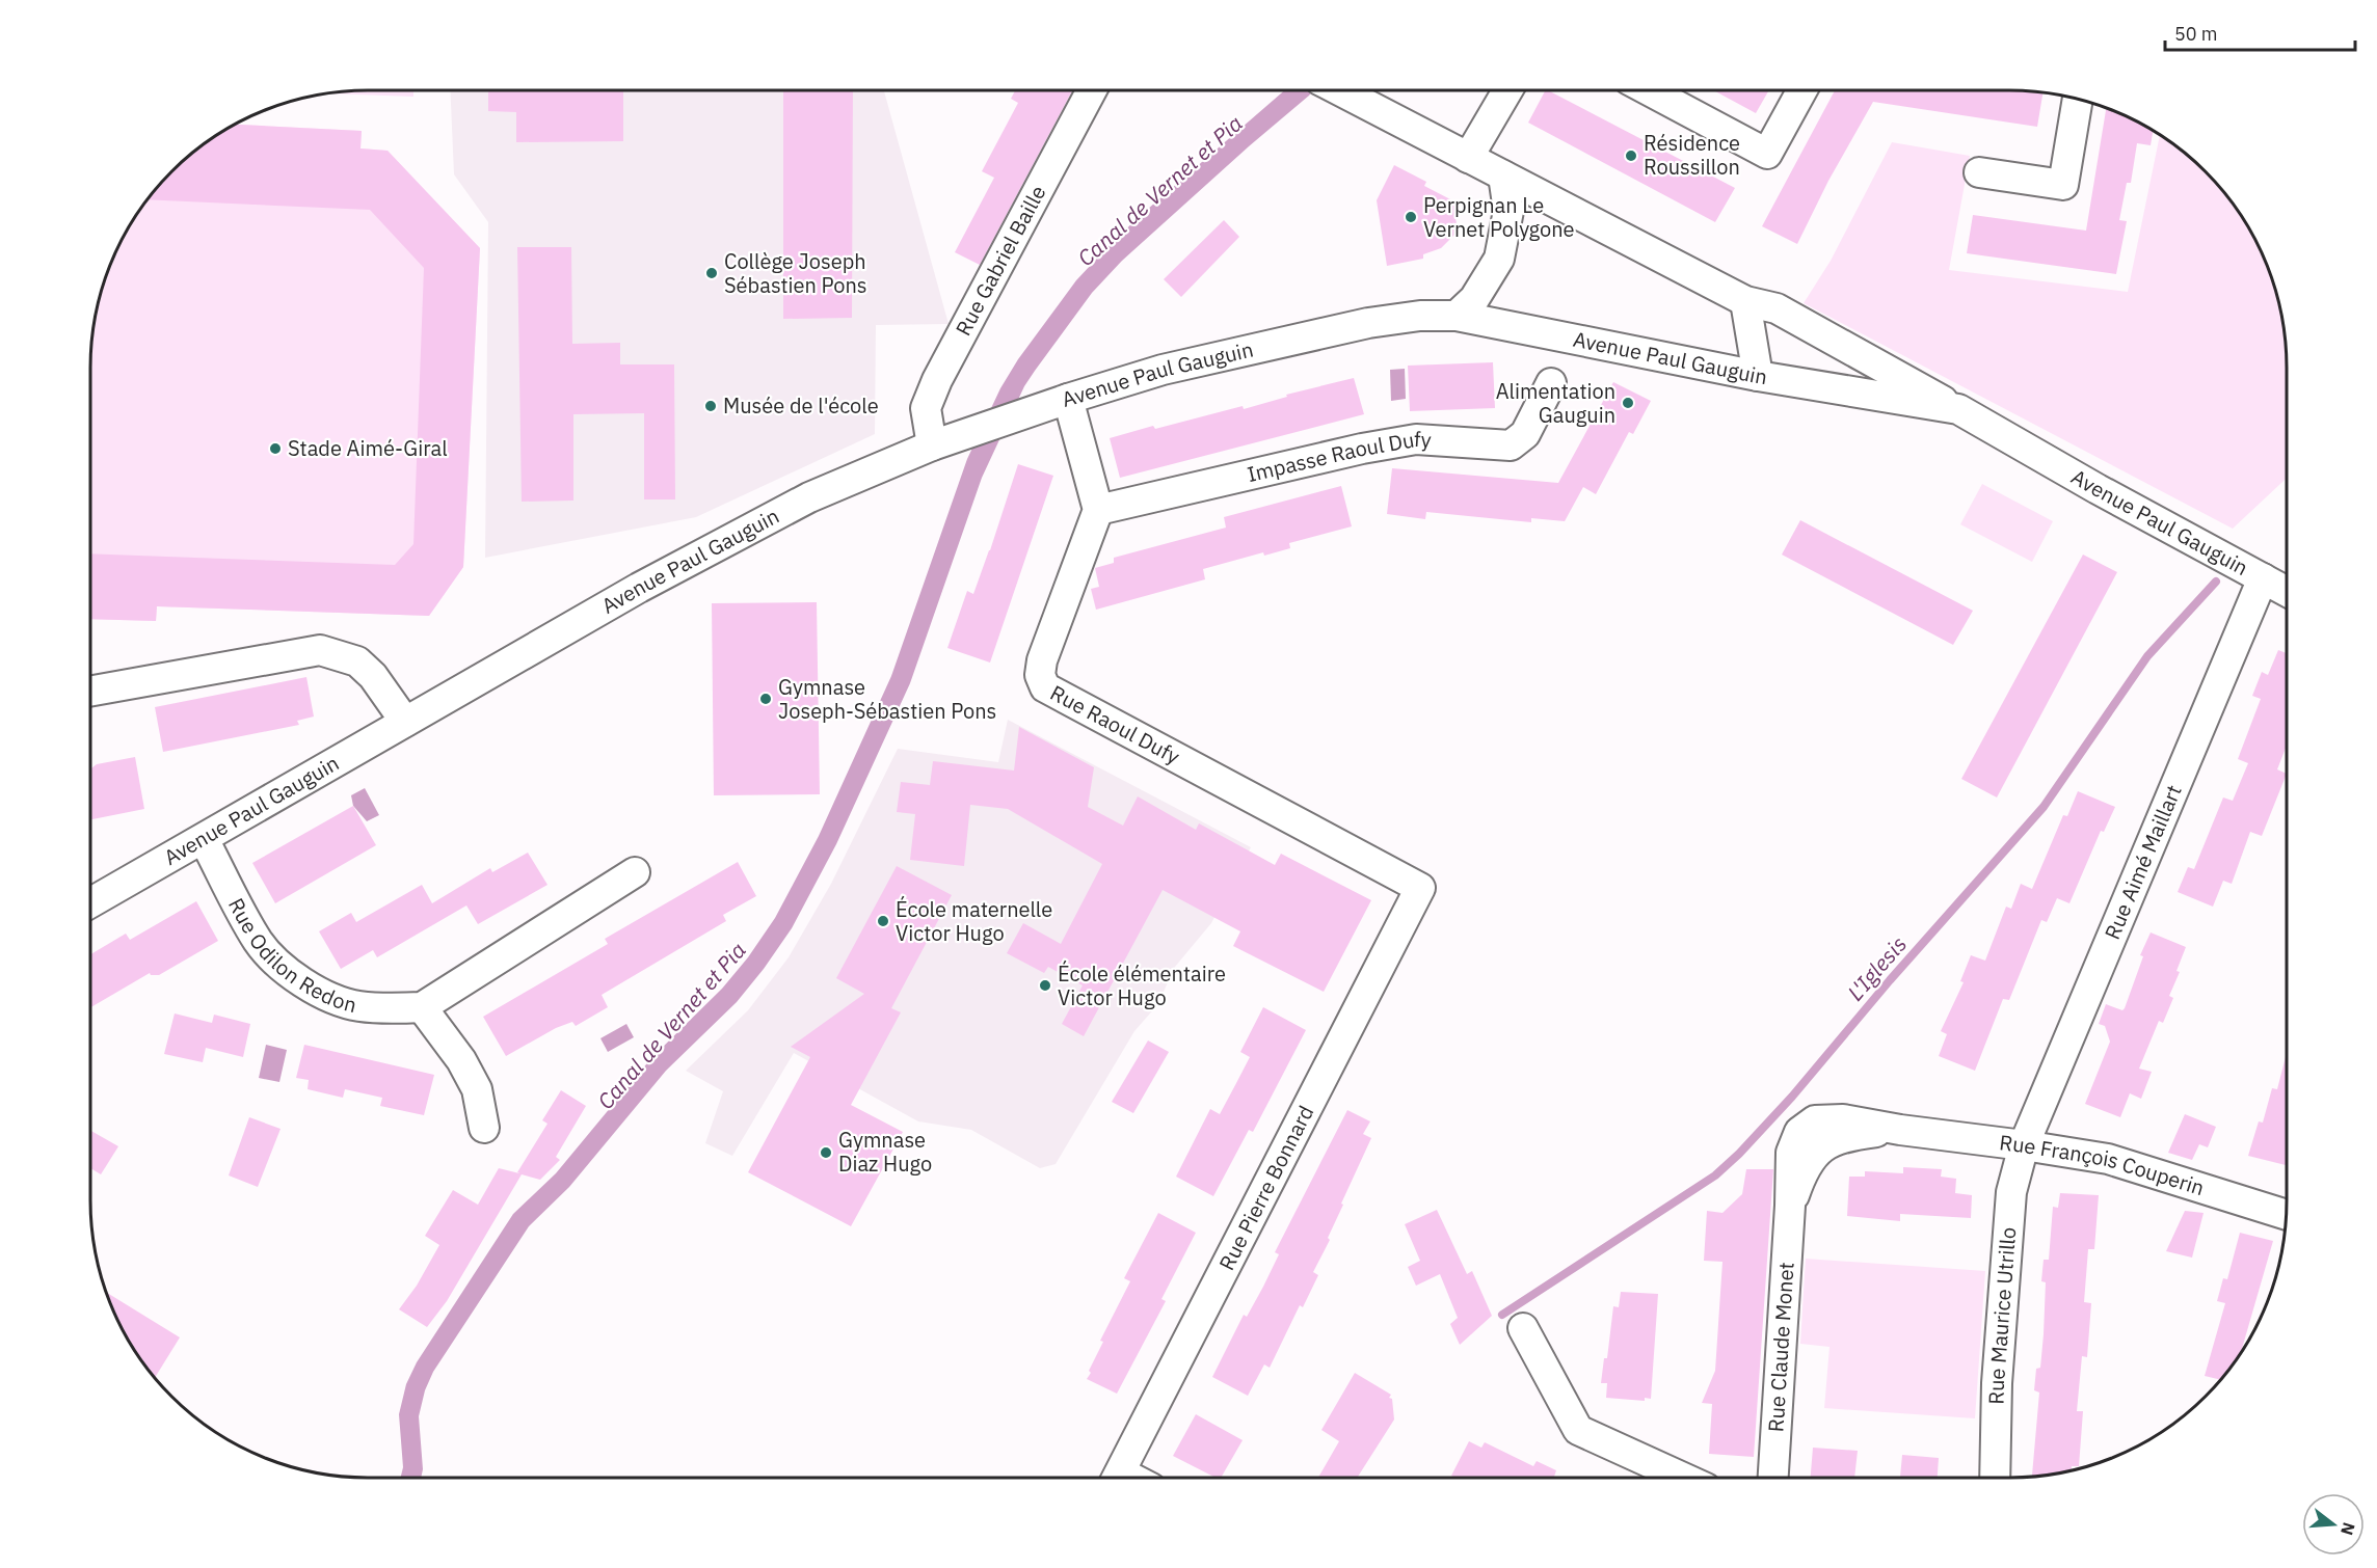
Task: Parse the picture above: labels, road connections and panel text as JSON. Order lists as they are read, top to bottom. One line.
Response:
{"streets":{"street":["Rue Gabriel Baille","Avenue Paul Gauguin","Impasse Raoul Dufy","Rue Raoul Dufy","Rue Aimé Maillart","Rue Odilon Redon","Rue François Couperin","Rue Pierre Bonnard","Rue Maurice Utrillo","Rue Claude Monet"]},"crossings":[["Rue Gabriel Baille","Avenue Paul Gauguin"],["Avenue Paul Gauguin","Rue Aimé Maillart"],["Avenue Paul Gauguin","Rue Odilon Redon"],["Impasse Raoul Dufy","Rue Raoul Dufy"],["Rue Raoul Dufy","Rue Pierre Bonnard"],["Rue Aimé Maillart","Rue François Couperin"],["Rue Aimé Maillart","Rue Maurice Utrillo"],["Rue François Couperin","Rue Maurice Utrillo"],["Rue François Couperin","Rue Claude Monet"]],"water":["Canal de Vernet et Pia","L'Iglesis"],"places":["Résidence Roussillon","Perpignan Le Vernet Polygone","Collège Joseph Sébastien Pons","Alimentation Gauguin","Musée de l'école","Stade Aimé-Giral","Gymnase Joseph-Sébastien Pons","École maternelle Victor Hugo","École élémentaire Victor Hugo","Gymnase Diaz Hugo"],"scale_bar":"50 m","north":"right"}
